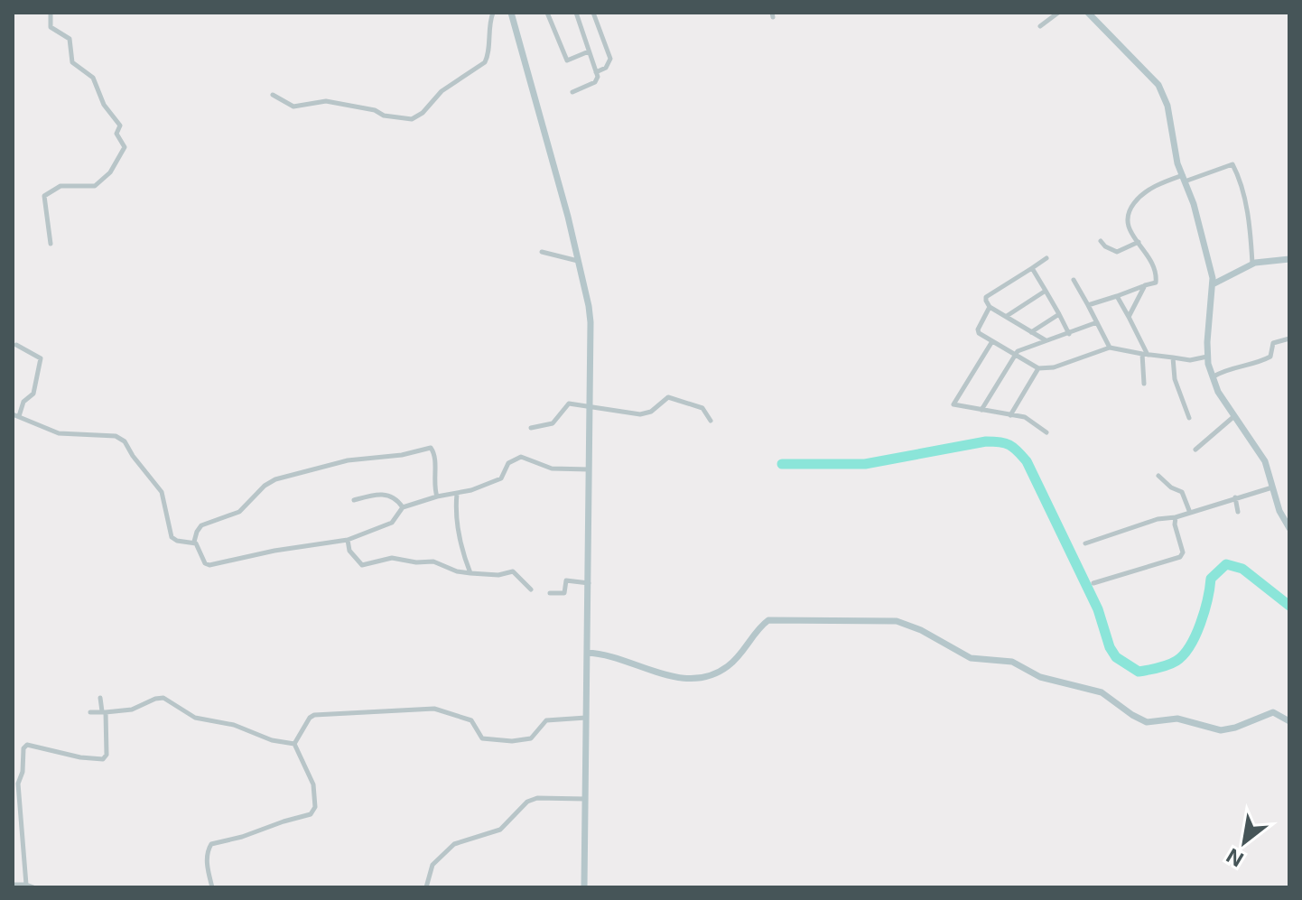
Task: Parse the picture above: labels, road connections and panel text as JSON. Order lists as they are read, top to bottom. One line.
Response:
{"north":"bottom left"}
